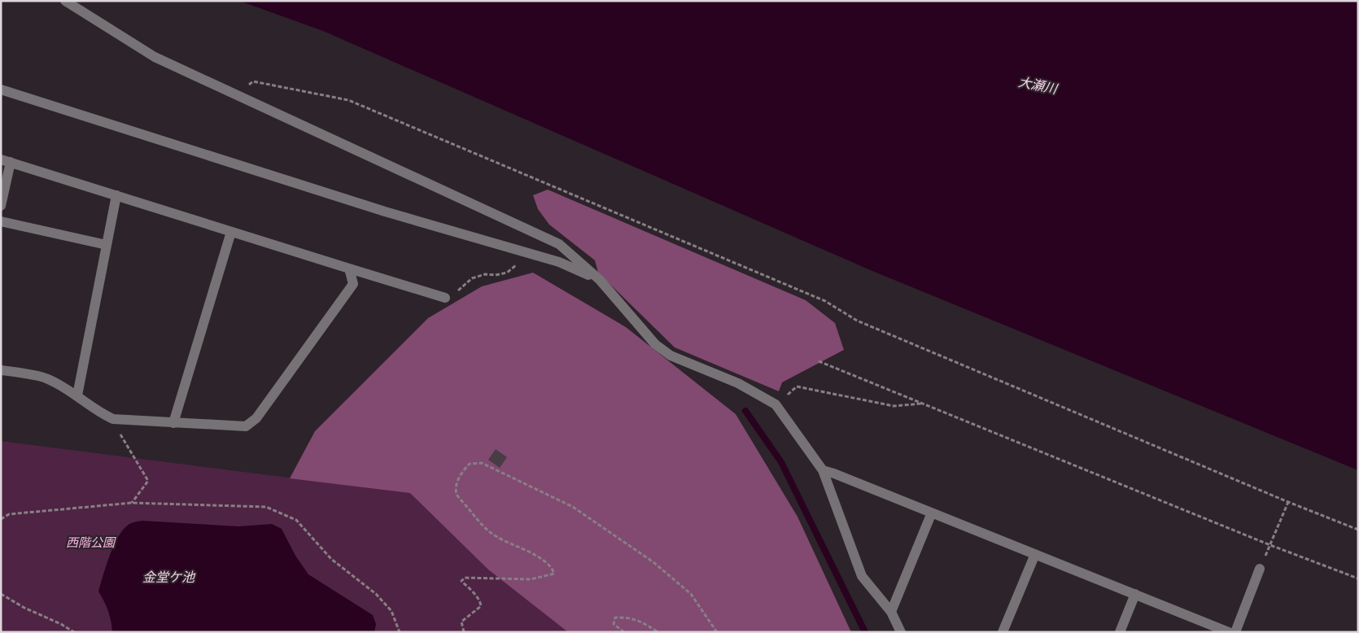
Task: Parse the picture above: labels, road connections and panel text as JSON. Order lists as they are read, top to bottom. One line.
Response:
{"water":["大瀬川","金堂ケ池"],"parks":["西階公園"]}
